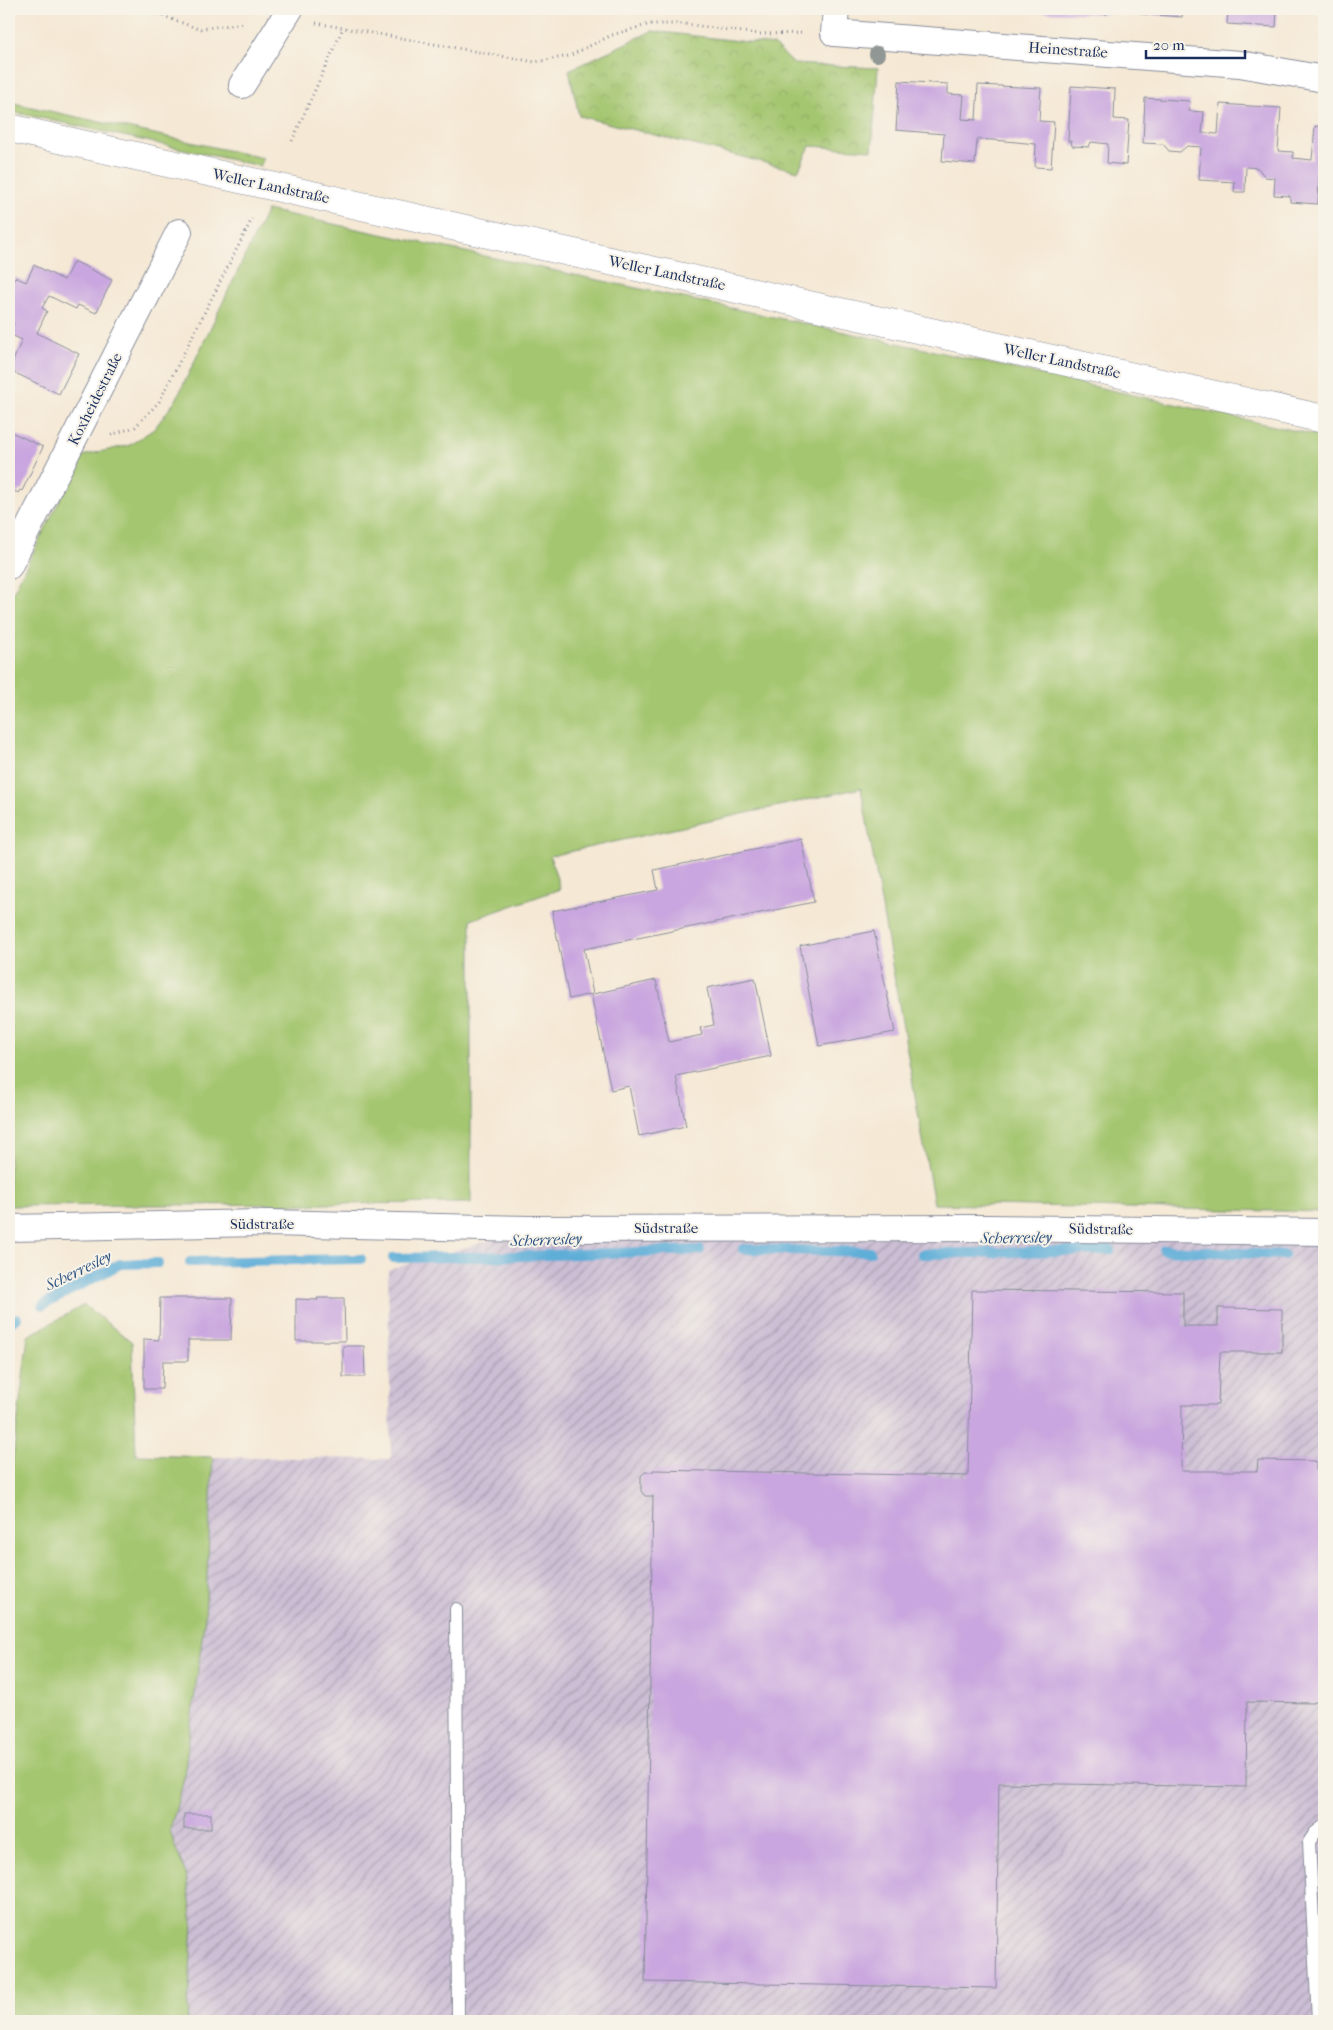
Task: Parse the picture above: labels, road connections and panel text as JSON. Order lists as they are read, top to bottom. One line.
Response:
{"streets":{"main road":["Weller Landstraße"],"street":["Heinestraße","Koxheidestraße","Südstraße"]},"water":["Scherresley"],"scale_bar":"20 m"}
